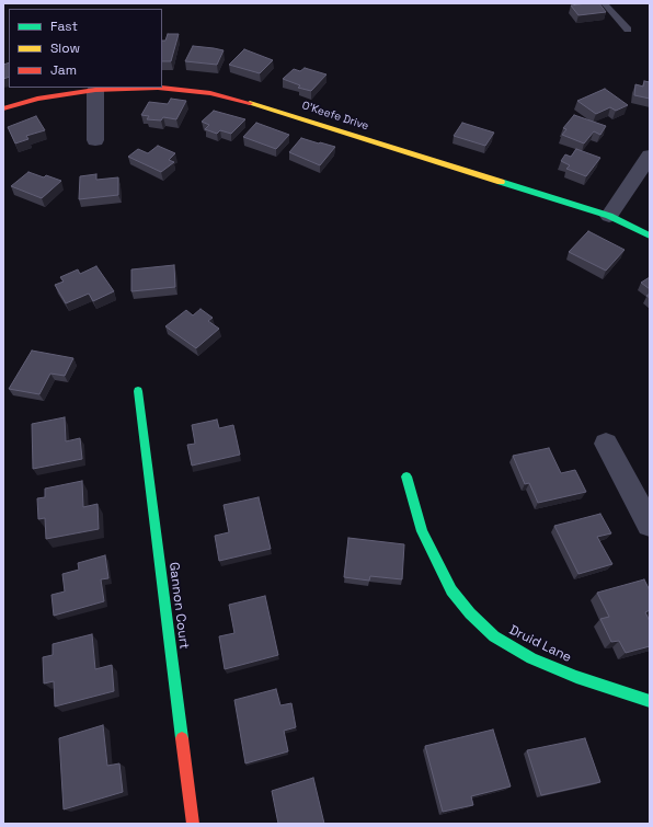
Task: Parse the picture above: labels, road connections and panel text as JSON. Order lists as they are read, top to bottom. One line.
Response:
{"streets":{"street":["O'Keefe Drive","Gannon Court","Druid Lane"]},"legend":["Fast","Slow","Jam"]}
